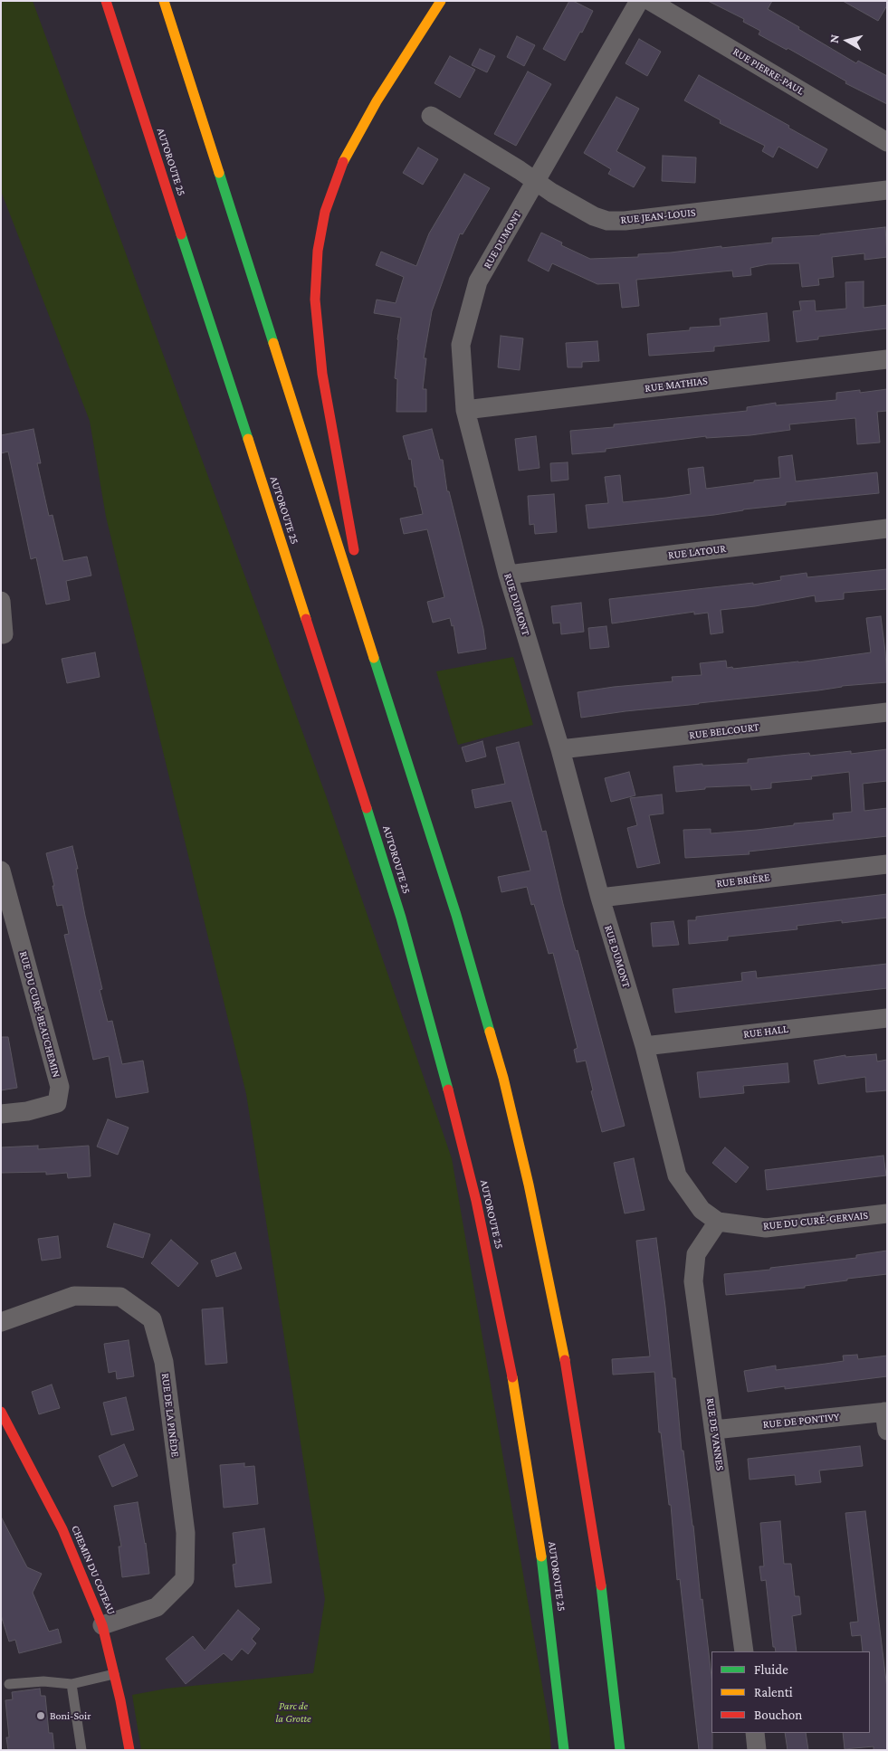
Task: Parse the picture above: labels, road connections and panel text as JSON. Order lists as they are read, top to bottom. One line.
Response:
{"streets":{"main road":["AUTOROUTE 25","CHEMIN DU COTEAU"],"street":["RUE PIERRE-PAUL","RUE JEAN-LOUIS","RUE DUMONT","RUE MATHIAS","RUE LATOUR","RUE BELCOURT","RUE BRIÈRE","RUE DU CURÉ-BEAUCHEMIN","RUE HALL","RUE DU CURÉ-GERVAIS","RUE DE LA PINÈDE","RUE DE PONTIVY","RUE DE VANNES"]},"crossings":[["RUE JEAN-LOUIS","RUE DUMONT"],["RUE DUMONT","RUE MATHIAS"],["RUE DUMONT","RUE LATOUR"],["RUE DUMONT","RUE BELCOURT"],["RUE DUMONT","RUE BRIÈRE"],["RUE DUMONT","RUE HALL"],["RUE DUMONT","RUE DU CURÉ-GERVAIS"],["RUE DUMONT","RUE DE VANNES"],["RUE DU CURÉ-GERVAIS","RUE DE VANNES"],["RUE DE LA PINÈDE","CHEMIN DU COTEAU"],["RUE DE PONTIVY","RUE DE VANNES"]],"parks":["Parc de la Grotte"],"places":["Boni-Soir"],"legend":["Fluide","Ralenti","Bouchon"],"north":"left"}
